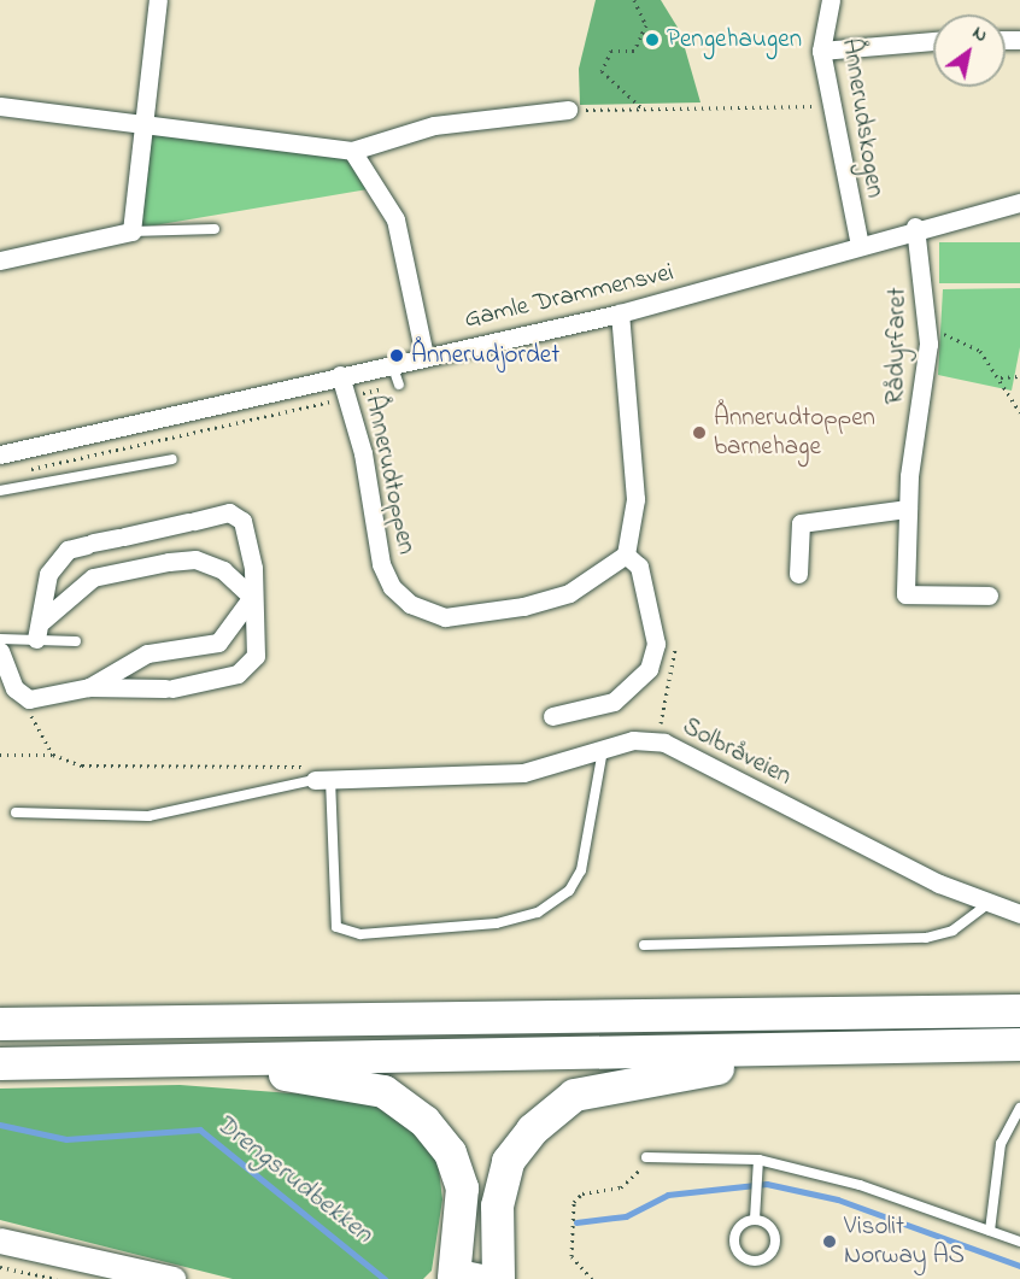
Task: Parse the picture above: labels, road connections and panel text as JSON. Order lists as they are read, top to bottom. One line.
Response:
{"streets":{"street":["Ånnerudskogen","Gamle Drammensvei","Rådyrfaret","Ånnerudtoppen","Solbråveien"]},"crossings":[["Ånnerudskogen","Gamle Drammensvei"],["Gamle Drammensvei","Rådyrfaret"],["Gamle Drammensvei","Ånnerudtoppen"]],"water":["Drengsrudbekken"],"places":["Pengehaugen","Ånnerudjordet","Ånnerudtoppen barnehage","Visolit Norway AS"],"north":"top right"}
